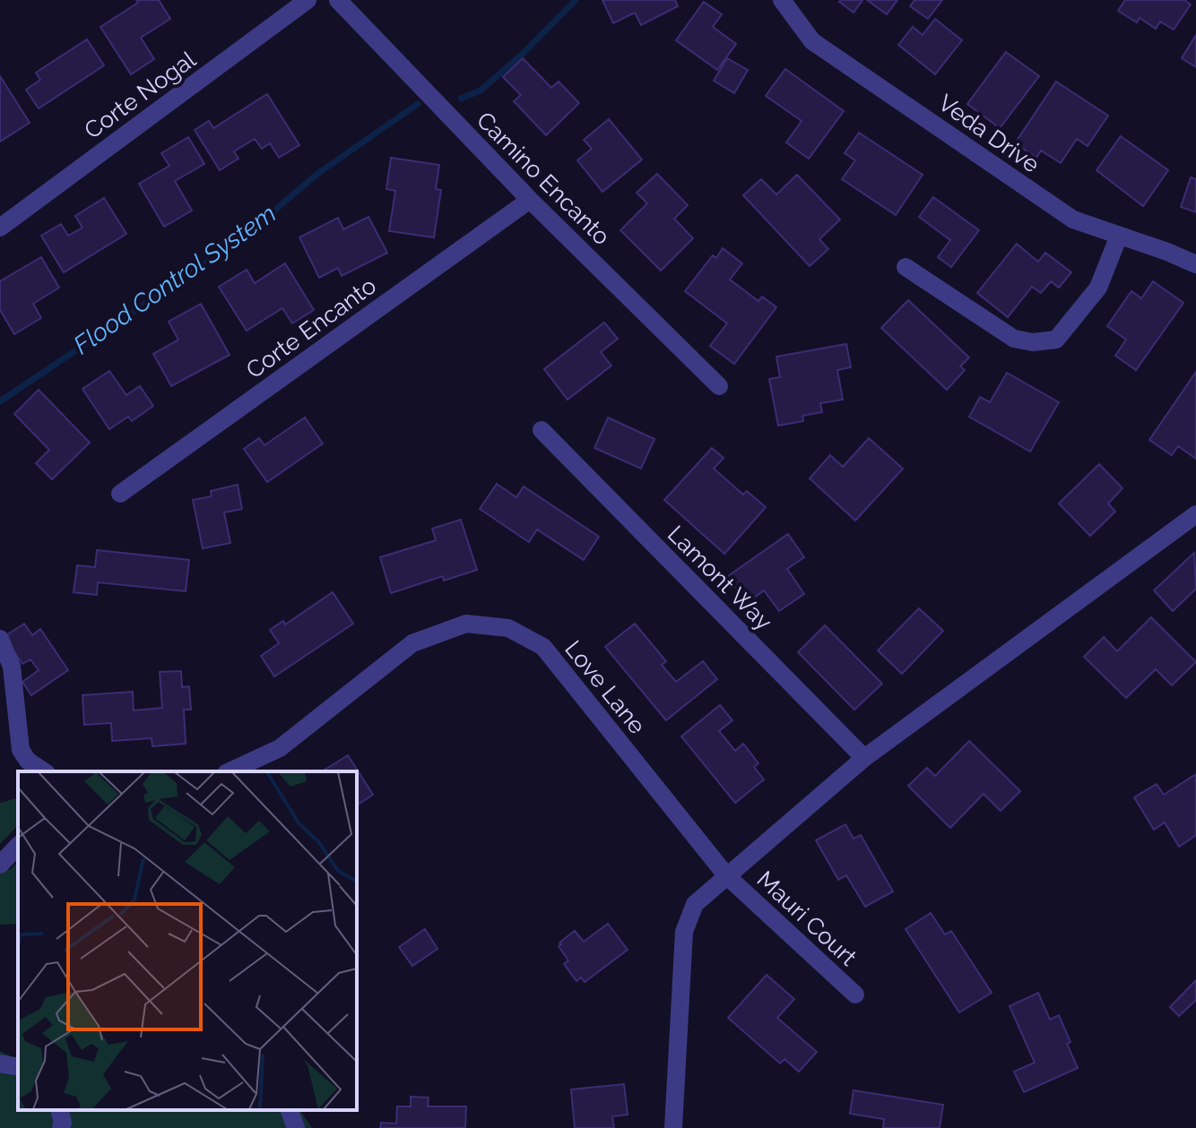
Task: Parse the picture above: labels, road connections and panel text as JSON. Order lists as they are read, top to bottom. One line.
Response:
{"streets":{"street":["Corte Nogal","Veda Drive","Camino Encanto","Corte Encanto","Lamont Way","Love Lane","Mauri Court"]},"crossings":[["Camino Encanto","Corte Encanto"],["Love Lane","Mauri Court"]],"water":["Flood Control System"]}
